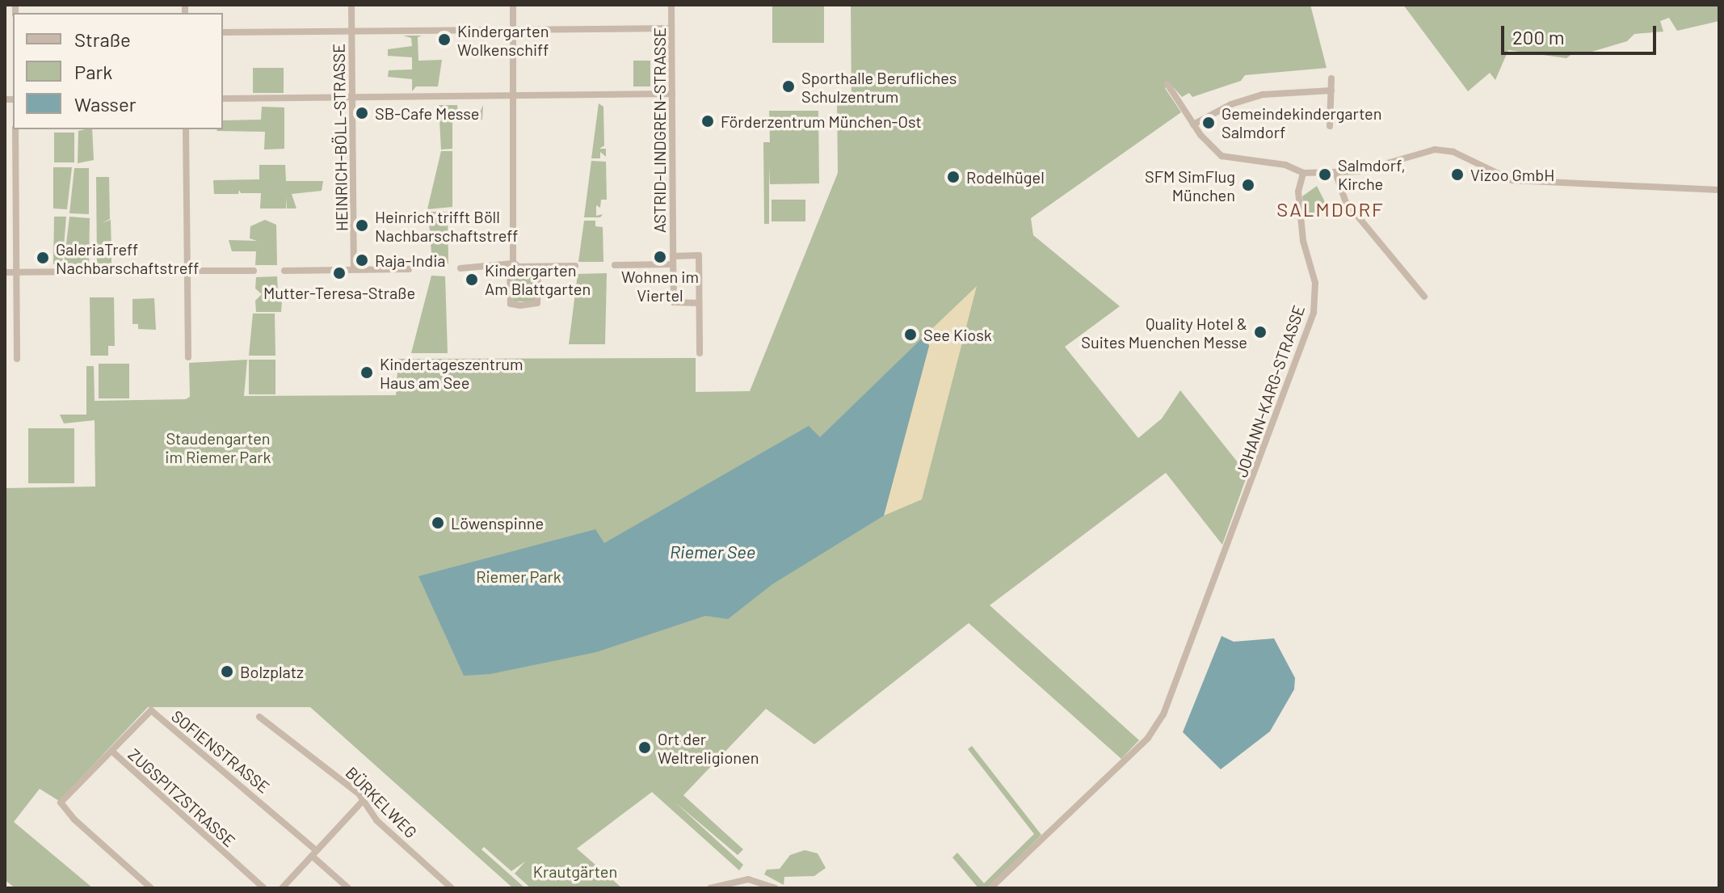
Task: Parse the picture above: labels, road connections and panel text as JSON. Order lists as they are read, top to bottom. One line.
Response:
{"streets":{"street":["ASTRID-LINDGREN-STRASSE","HEINRICH-BÖLL-STRASSE","JOHANN-KARG-STRASSE","SOFIENSTRASSE","ZUGSPITZSTRASSE","BÜRKELWEG"]},"crossings":[["SOFIENSTRASSE","ZUGSPITZSTRASSE"]],"districts":["SALMDORF"],"water":["Riemer See"],"parks":["Staudengarten im Riemer Park","Riemer Park","Krautgärten"],"places":["Kindergarten Wolkenschiff","Sporthalle Berufliches Schulzentrum","SB-Cafe Messe","Förderzentrum München-Ost","Gemeindekindergarten Salmdorf","Salmdorf, Kirche","Vizoo GmbH","Rodelhügel","SFM SimFlug München","Heinrich trifft Böll Nachbarschaftstreff","Wohnen im Viertel","GaleriaTreff Nachbarschaftstreff","Raja-India","Mutter-Teresa-Straße","Kindergarten Am Blattgarten","Quality Hotel & Suites Muenchen Messe","See Kiosk","Kindertageszentrum Haus am See","Löwenspinne","Bolzplatz","Ort der Weltreligionen"],"legend":["Straße","Park","Wasser"],"scale_bar":"200 m"}
